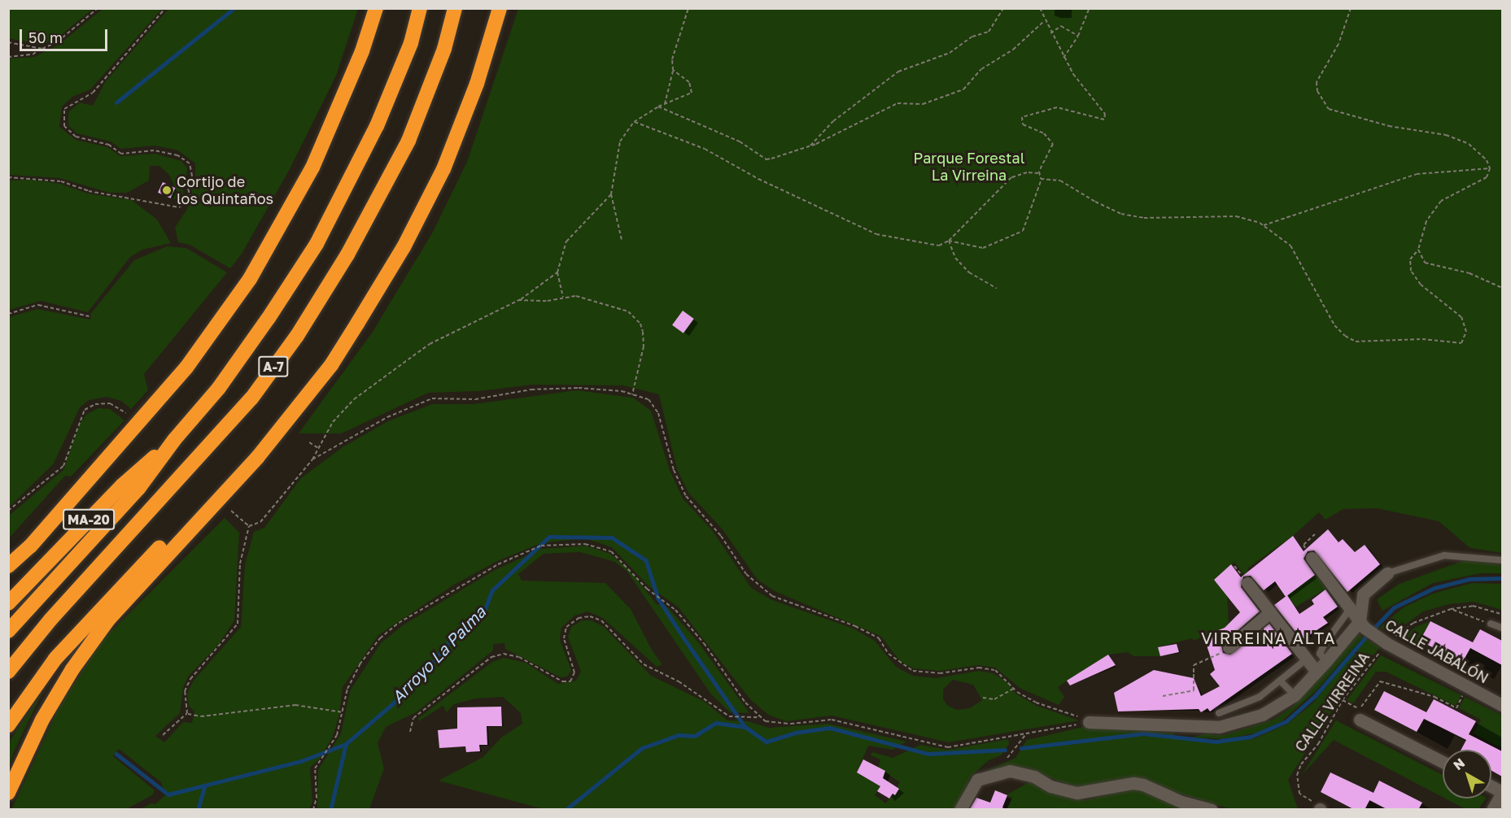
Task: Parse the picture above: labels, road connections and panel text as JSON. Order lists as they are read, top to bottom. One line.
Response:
{"streets":{"highway":["A-7","MA-20"],"street":["CALLE JABALÓN"],"path":["CALLE VIRREINA"]},"crossings":[["A-7","MA-20"],["CALLE JABALÓN","CALLE VIRREINA"]],"districts":["VIRREINA ALTA"],"water":["Arroyo La Palma"],"parks":["Parque Forestal La Virreina"],"places":["Cortijo de los Quintaños"],"scale_bar":"50 m","north":"top left"}
